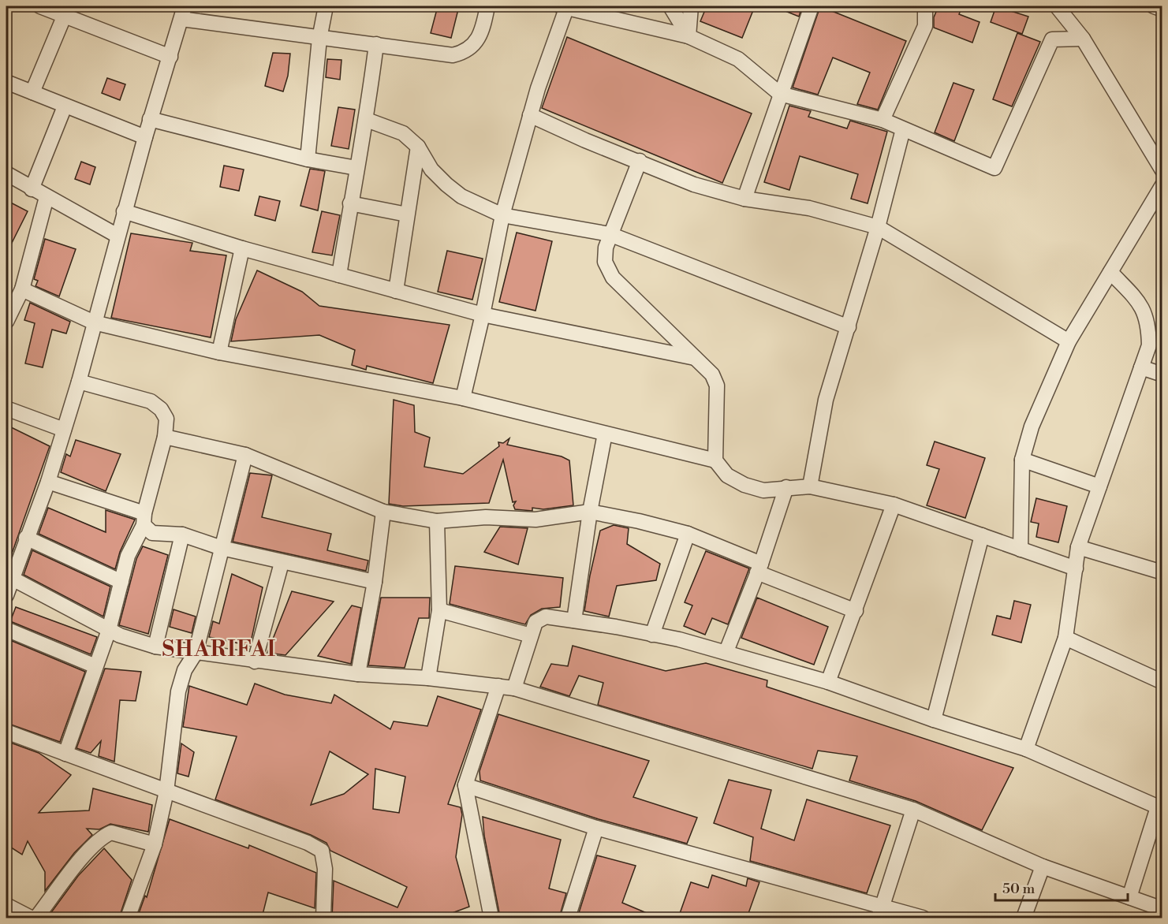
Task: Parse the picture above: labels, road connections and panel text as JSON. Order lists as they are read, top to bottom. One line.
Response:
{"districts":["SHARIFAI"],"scale_bar":"50 m"}
